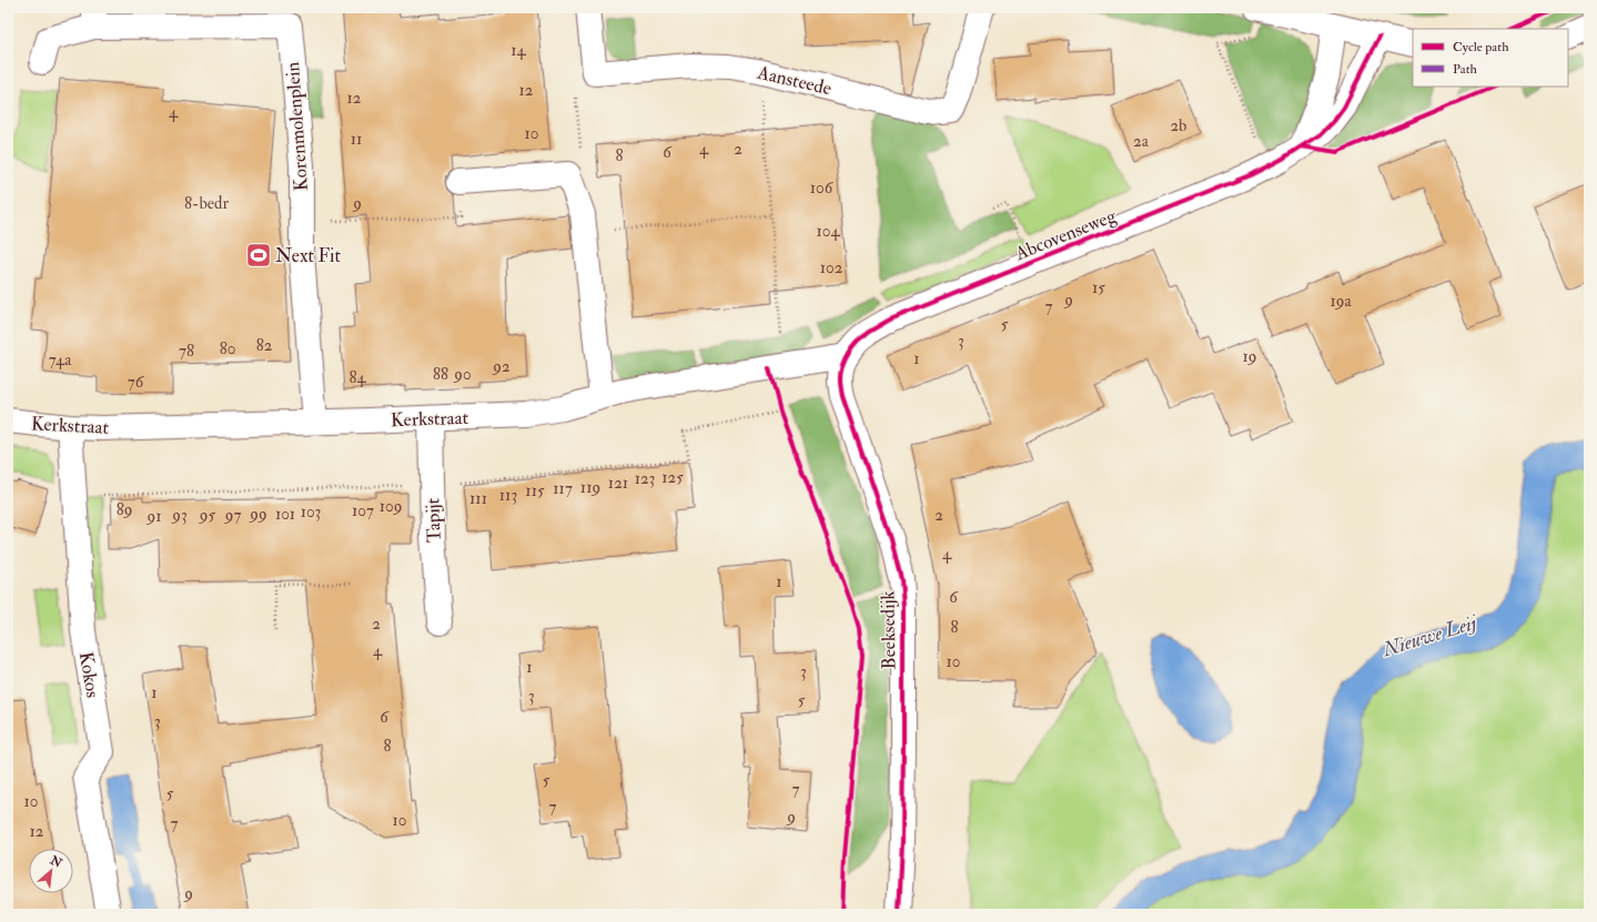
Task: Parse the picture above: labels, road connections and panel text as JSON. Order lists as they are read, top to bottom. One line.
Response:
{"streets":{"street":["Aansteede","Korenmolenplein","Abcovenseweg","Kerkstraat","Tapijt","Beeksedijk","Kokos"]},"crossings":[["Korenmolenplein","Kerkstraat"],["Abcovenseweg","Kerkstraat"],["Abcovenseweg","Beeksedijk"],["Kerkstraat","Tapijt"],["Kerkstraat","Beeksedijk"],["Kerkstraat","Kokos"]],"water":["Nieuwe Leij"],"places":{"sports":["Next Fit"]},"house_numbers":["14","12","12","4","2b","10","11","2a","4","2","6","8","106","8-bedr","9","104","102","15","9","19a","7","5","3","82","80","78","19","1","74a","92","88","90","84","76","125","123","121","119","117","115","113","111","109","89","107","103","99","101","93","95","97","2","91","4","1","6","2","8","4","10","1","3","1","3","5","6","3","8","5","7","5","10","7","9","10","7","12","9"],"legend":["Cycle path","Path"],"north":"top right"}
